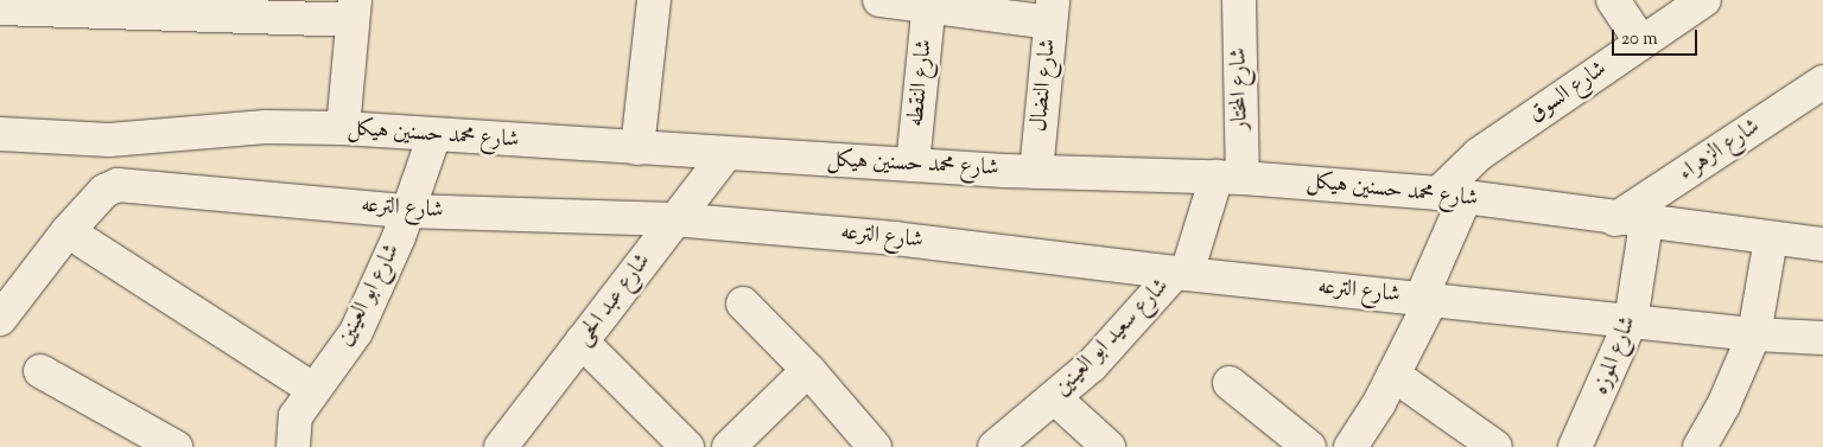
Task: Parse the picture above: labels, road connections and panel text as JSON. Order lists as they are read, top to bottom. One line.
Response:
{"streets":{"street":["شارع النقطه","شارع النضال","شارع المختار","شارع السوق","شارع محمد حسنين هيكل","شارع الزهراء","شارع الترعه","شارع ابو العينين","شارع عبد الحى","شارع سعيد ابو العينين","شارع الموزه"]},"crossings":[["شارع النقطه","شارع محمد حسنين هيكل"],["شارع النضال","شارع محمد حسنين هيكل"],["شارع المختار","شارع محمد حسنين هيكل"],["شارع المختار","شارع الترعه"],["شارع المختار","شارع سعيد ابو العينين"],["شارع السوق","شارع محمد حسنين هيكل"],["شارع محمد حسنين هيكل","شارع الزهراء"],["شارع محمد حسنين هيكل","شارع ابو العينين"],["شارع محمد حسنين هيكل","شارع عبد الحى"],["شارع محمد حسنين هيكل","شارع الموزه"],["شارع الزهراء","شارع الموزه"],["شارع الترعه","شارع ابو العينين"],["شارع الترعه","شارع عبد الحى"],["شارع الترعه","شارع سعيد ابو العينين"],["شارع الترعه","شارع الموزه"]],"scale_bar":"20 m"}
